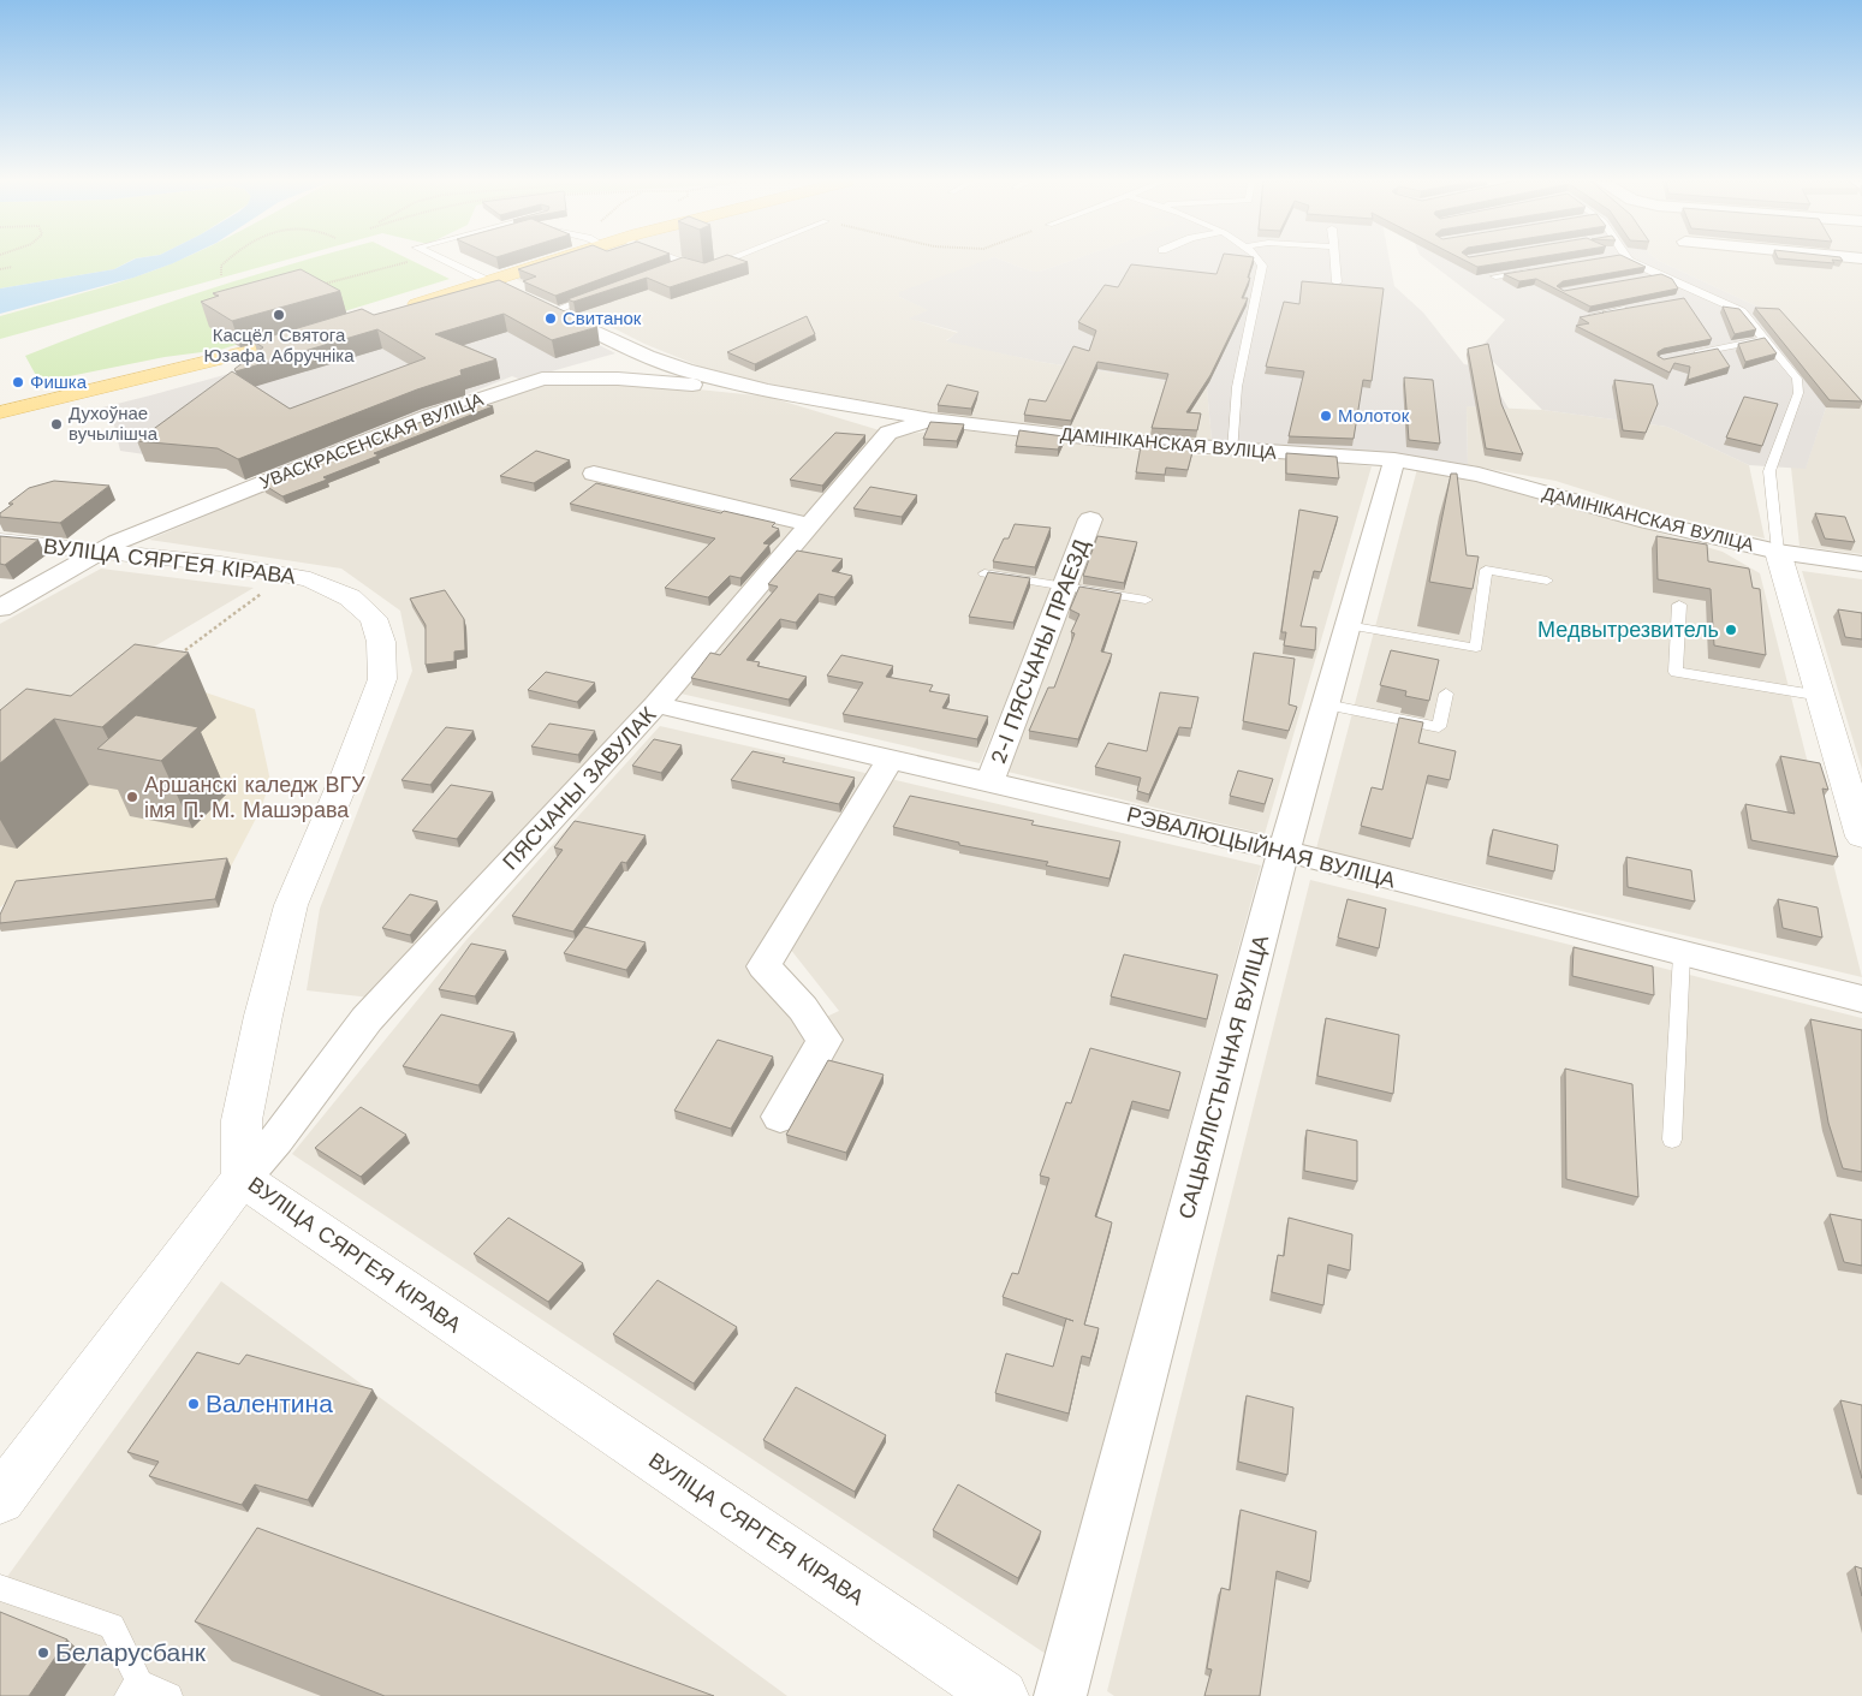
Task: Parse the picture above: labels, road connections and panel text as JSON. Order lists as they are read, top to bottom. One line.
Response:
{"streets":{"street":["УВАСКРАСЕНСКАЯ ВУЛІЦА","ДАМІНІКАНСКАЯ ВУЛІЦА","ВУЛІЦА СЯРГЕЯ КІРАВА","2-І ПЯСЧАНЫ ПРАЕЗД","ПЯСЧАНЫ ЗАВУЛАК","РЭВАЛЮЦЫЙНАЯ ВУЛІЦА","САЦЫЯЛІСТЫЧНАЯ ВУЛІЦА"]},"crossings":[["УВАСКРАСЕНСКАЯ ВУЛІЦА","ДАМІНІКАНСКАЯ ВУЛІЦА"],["УВАСКРАСЕНСКАЯ ВУЛІЦА","ВУЛІЦА СЯРГЕЯ КІРАВА"],["ДАМІНІКАНСКАЯ ВУЛІЦА","ПЯСЧАНЫ ЗАВУЛАК"],["ДАМІНІКАНСКАЯ ВУЛІЦА","САЦЫЯЛІСТЫЧНАЯ ВУЛІЦА"],["ВУЛІЦА СЯРГЕЯ КІРАВА","ПЯСЧАНЫ ЗАВУЛАК"],["2-І ПЯСЧАНЫ ПРАЕЗД","РЭВАЛЮЦЫЙНАЯ ВУЛІЦА"],["ПЯСЧАНЫ ЗАВУЛАК","РЭВАЛЮЦЫЙНАЯ ВУЛІЦА"],["РЭВАЛЮЦЫЙНАЯ ВУЛІЦА","САЦЫЯЛІСТЫЧНАЯ ВУЛІЦА"]],"places":["Касцёл Святога Юзафа Абручніка","Свитанок","Фишка","Молоток","Духоўнае вучылішча","Медвытрезвитель","Аршанскі каледж ВГУ імя П. М. Машэрава","Валентина","Беларусбанк"]}
